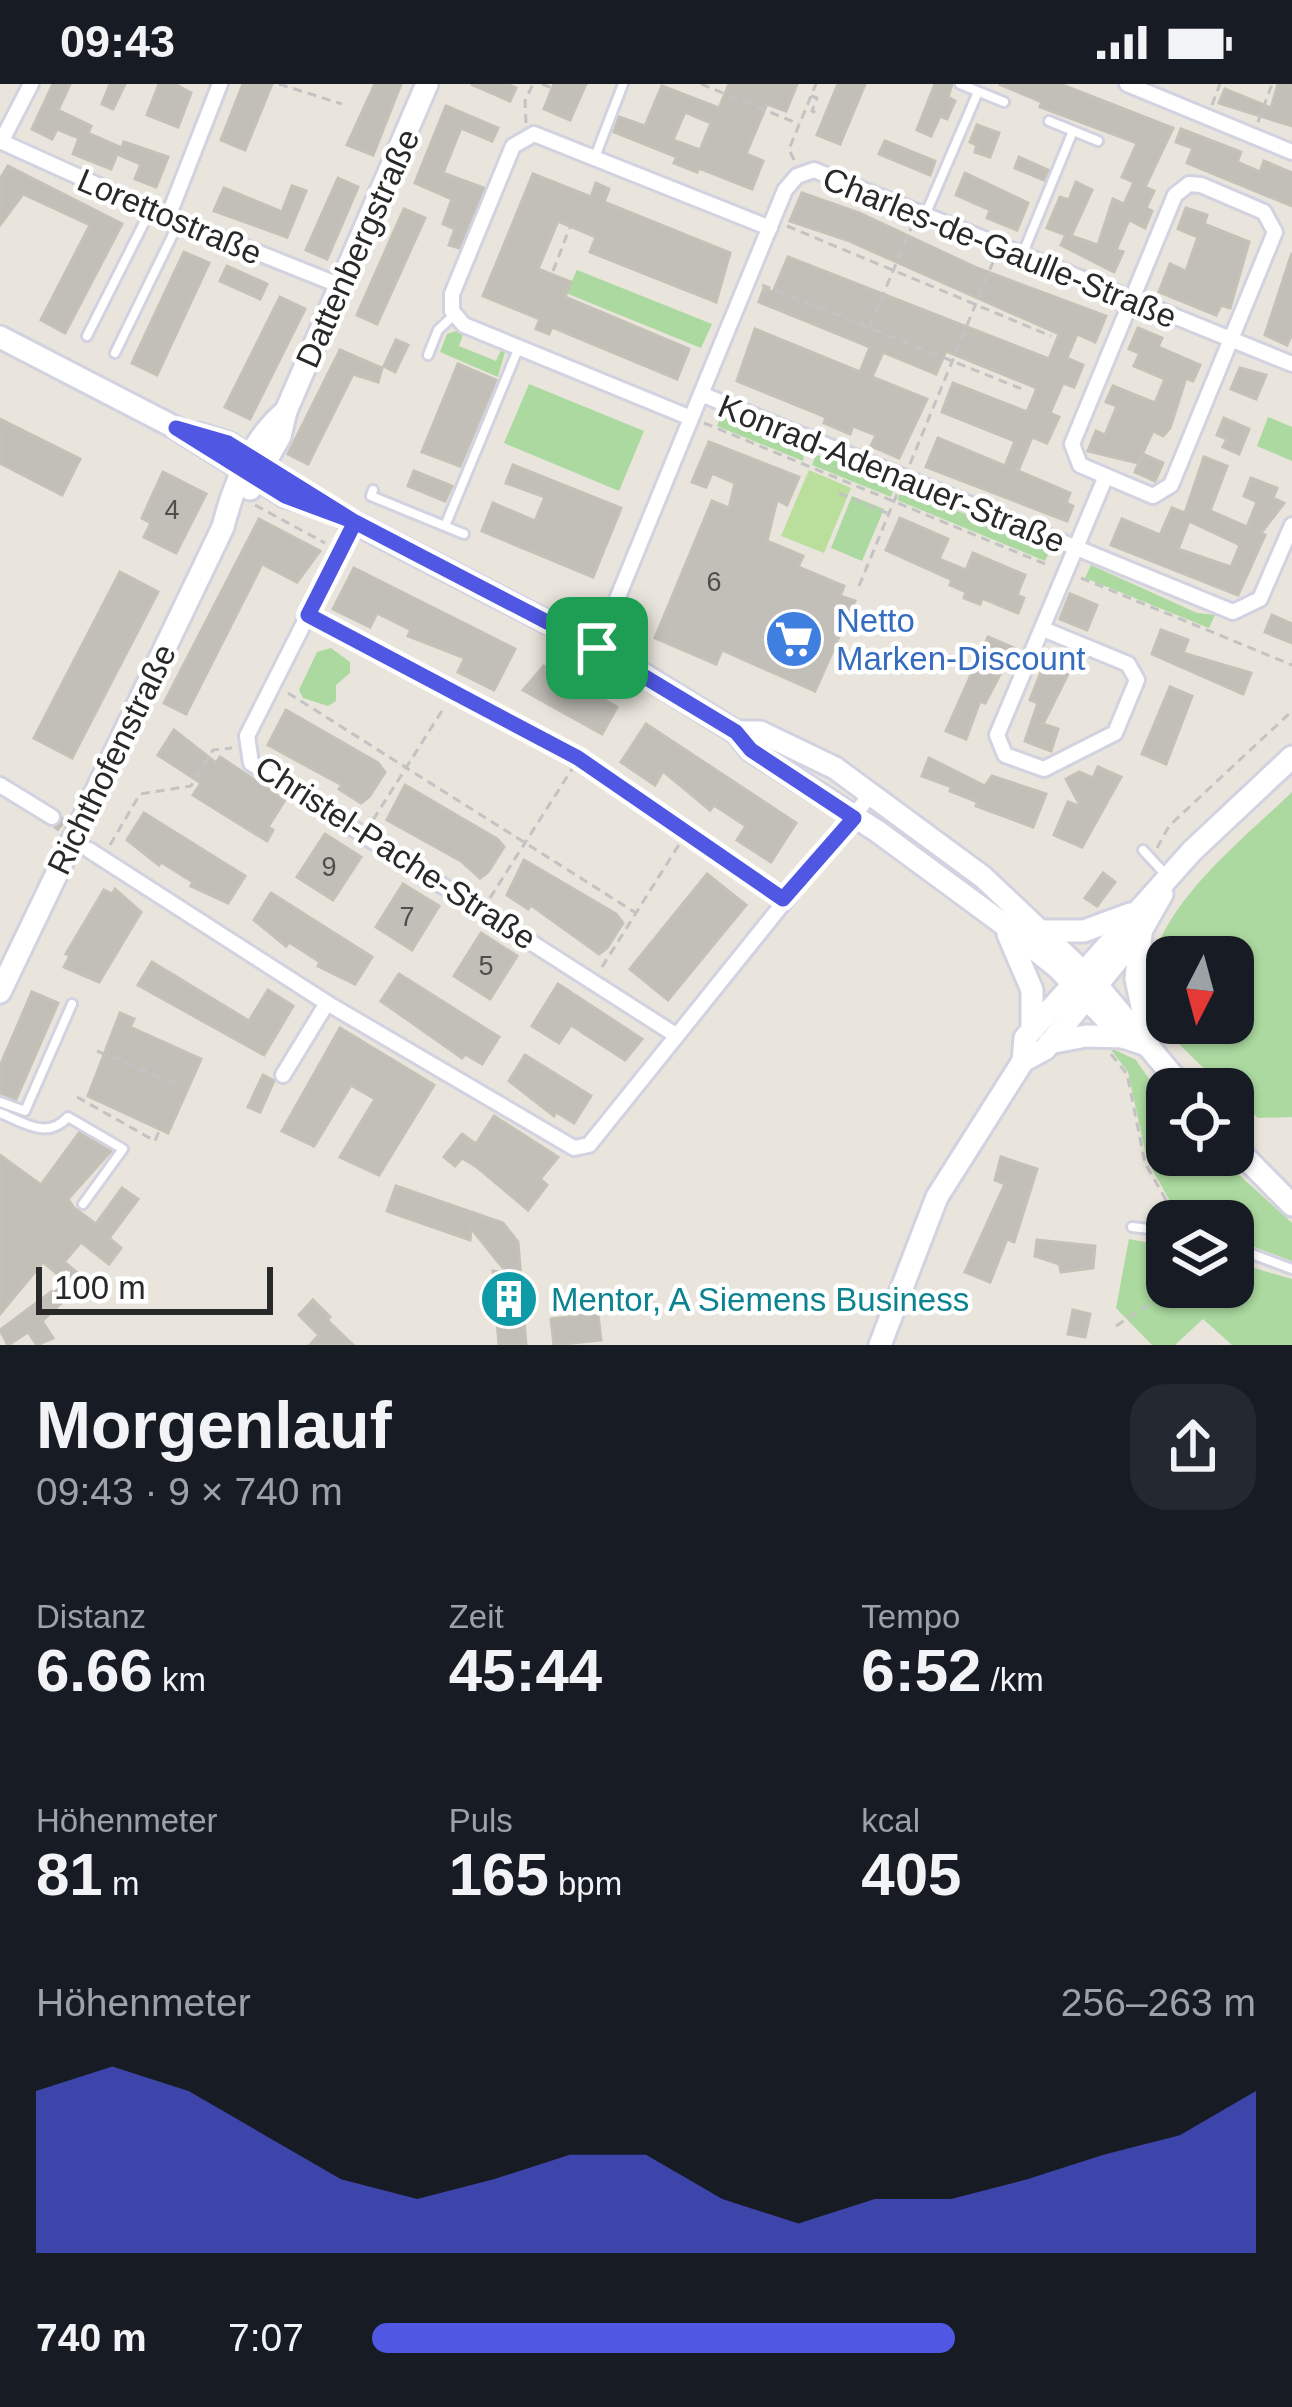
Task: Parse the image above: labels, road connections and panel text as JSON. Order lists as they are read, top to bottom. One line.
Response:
{"streets":{"main road":["Dattenbergstraße","Richthofenstraße"],"street":["Lorettostraße","Charles-de-Gaulle-Straße","Konrad-Adenauer-Straße","Christel-Pache-Straße"]},"crossings":[["Lorettostraße","Dattenbergstraße"],["Charles-de-Gaulle-Straße","Konrad-Adenauer-Straße"],["Dattenbergstraße","Richthofenstraße"]],"places":{"supermarket":["Netto Marken-Discount"],"building":["Mentor, A Siemens Business"]},"house_numbers":["4","6","9","7","5"],"scale_bar":"100 m","north":"bottom","page":{"status":"09:43","scale":"100 m","heading":["Morgenlauf","09:43 · 9 × 740 m"],"stats":[["Distanz","6.66 km"],["Zeit","45:44"],["Tempo","6:52 /km"],["Höhenmeter","81 m"],["Puls","165 bpm"],["kcal","405"]],"chart":["Höhenmeter","256–263 m"],"list":[{"name":"740 m","note":"7:07"}]}}
